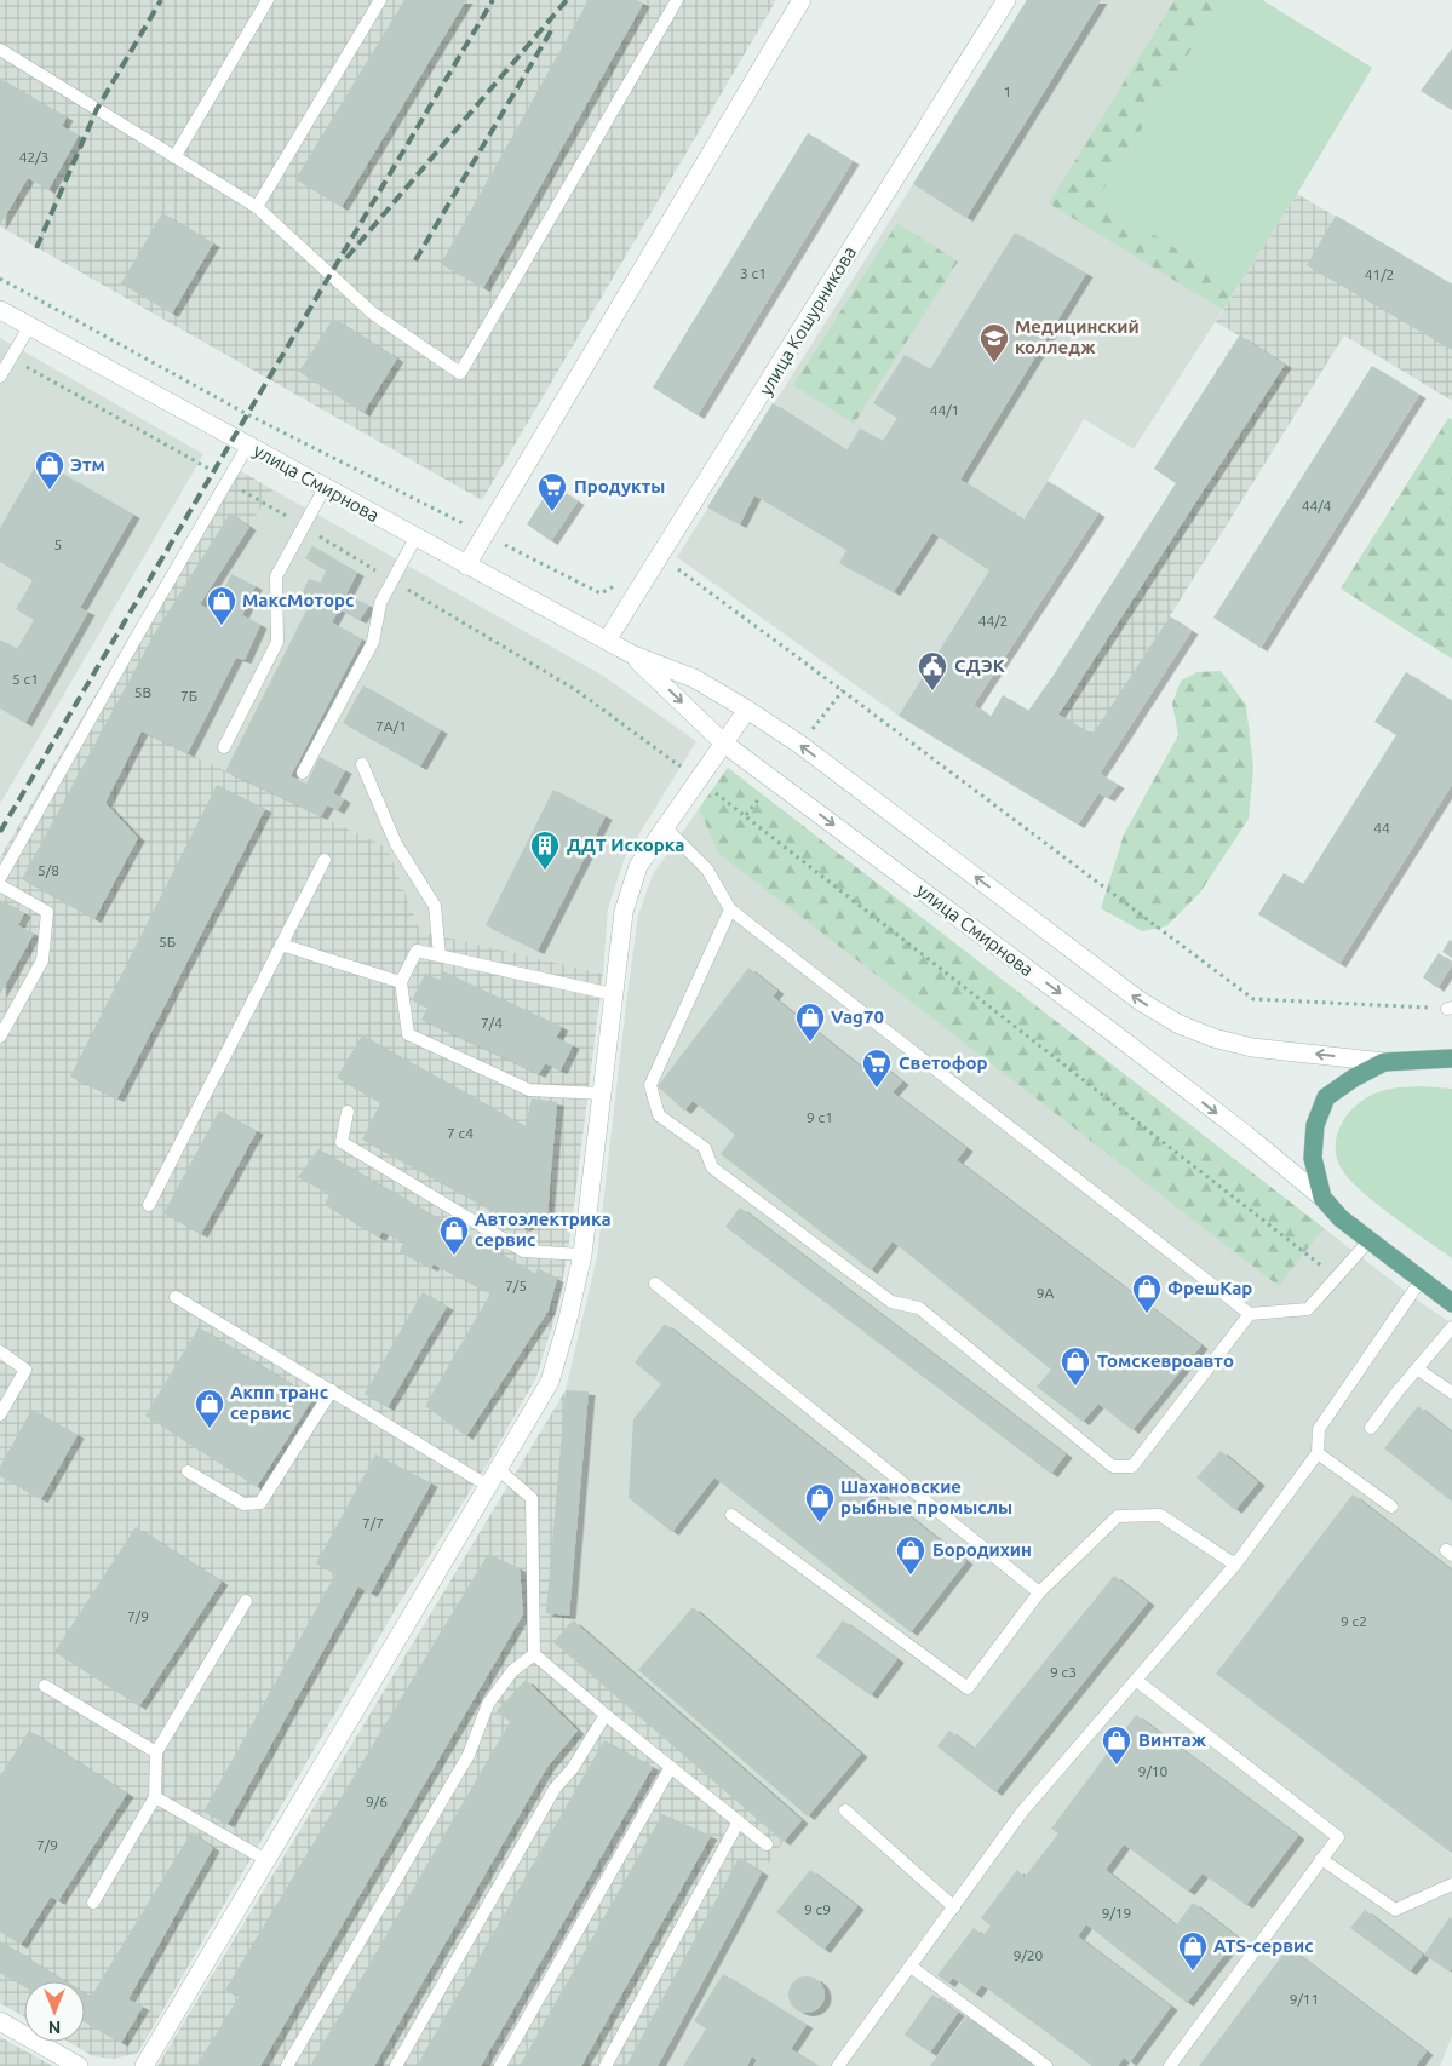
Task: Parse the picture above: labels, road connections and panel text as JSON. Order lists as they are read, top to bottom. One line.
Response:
{"streets":{"street":["улица Кошурникова","улица Смирнова"]},"crossings":[["улица Кошурникова","улица Смирнова"]],"places":{"school or university":["Медицинский колледж"],"shop":["Этм","МаксМоторс","Vag70","Автоэлектрика сервис","ФрешКар","Томскевроавто","Акпп транс сервис","Шахановские рыбные промыслы","Бородихин","Винтаж","ATS-сервис"],"supermarket":["Продукты","Светофор"],"public building":["СДЭК"],"building":["ДДТ Искорка"]},"house_numbers":["1","42/3","3 с1","41/2","44/1","44/4","5","44/2","5 с1","5В","7Б","7А/1","44","5/8","5Б","7/4","9 с1","7 с4","7/5","9А","7/7","7/9","9 с2","9 с3","9/10","9/6","7/9","9 с9","9/19","9/20","9/11"],"north":"bottom"}
